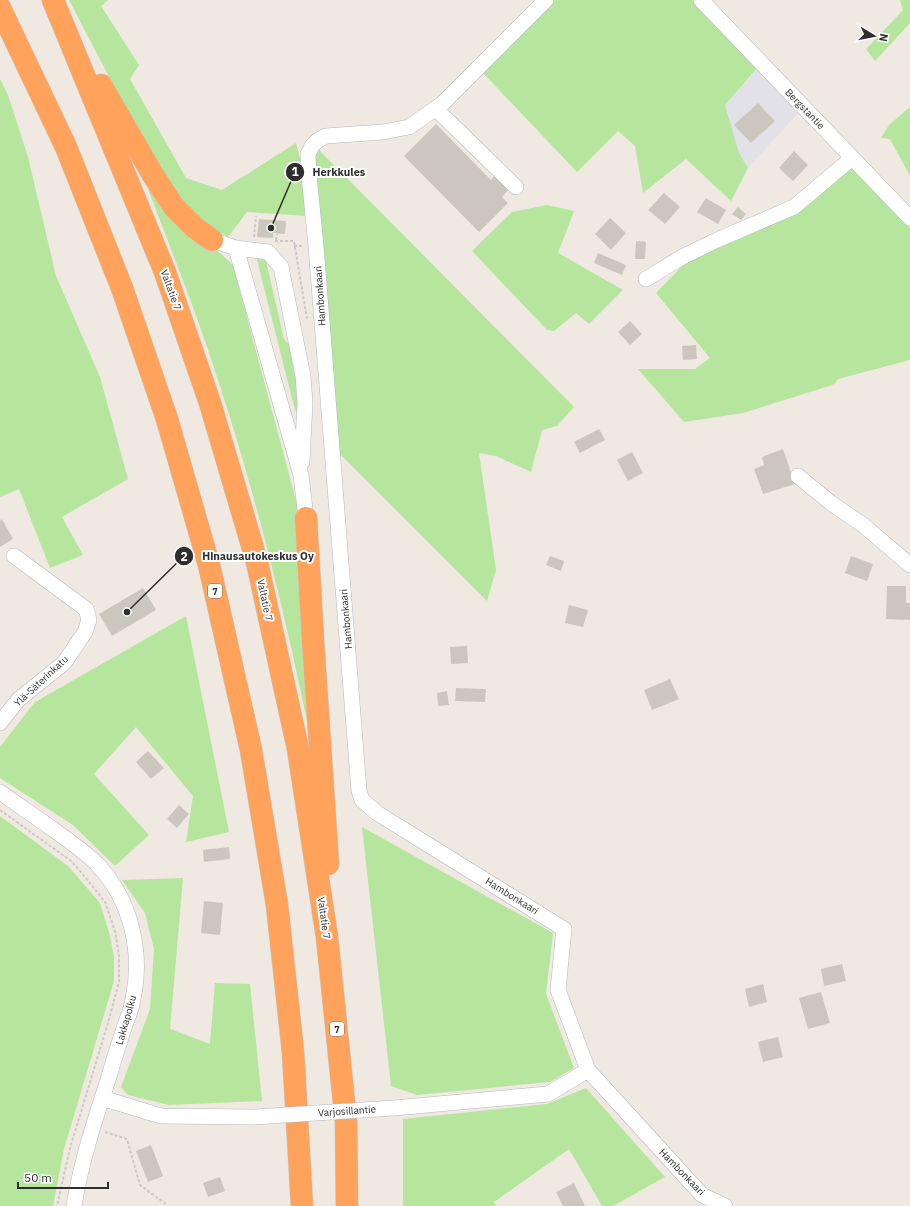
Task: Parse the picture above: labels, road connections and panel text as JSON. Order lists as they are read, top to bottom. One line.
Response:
{"streets":{"highway":["Valtatie 7","7"],"street":["Bergstantie","Hambonkaari","Ylä-Säterinkatu","Lakkapolku","Varjosillantie"]},"crossings":[["Hambonkaari","Varjosillantie"],["Lakkapolku","Varjosillantie"]],"places":["Herkkules","Hinausautokeskus Oy"],"scale_bar":"50 m","north":"right"}
